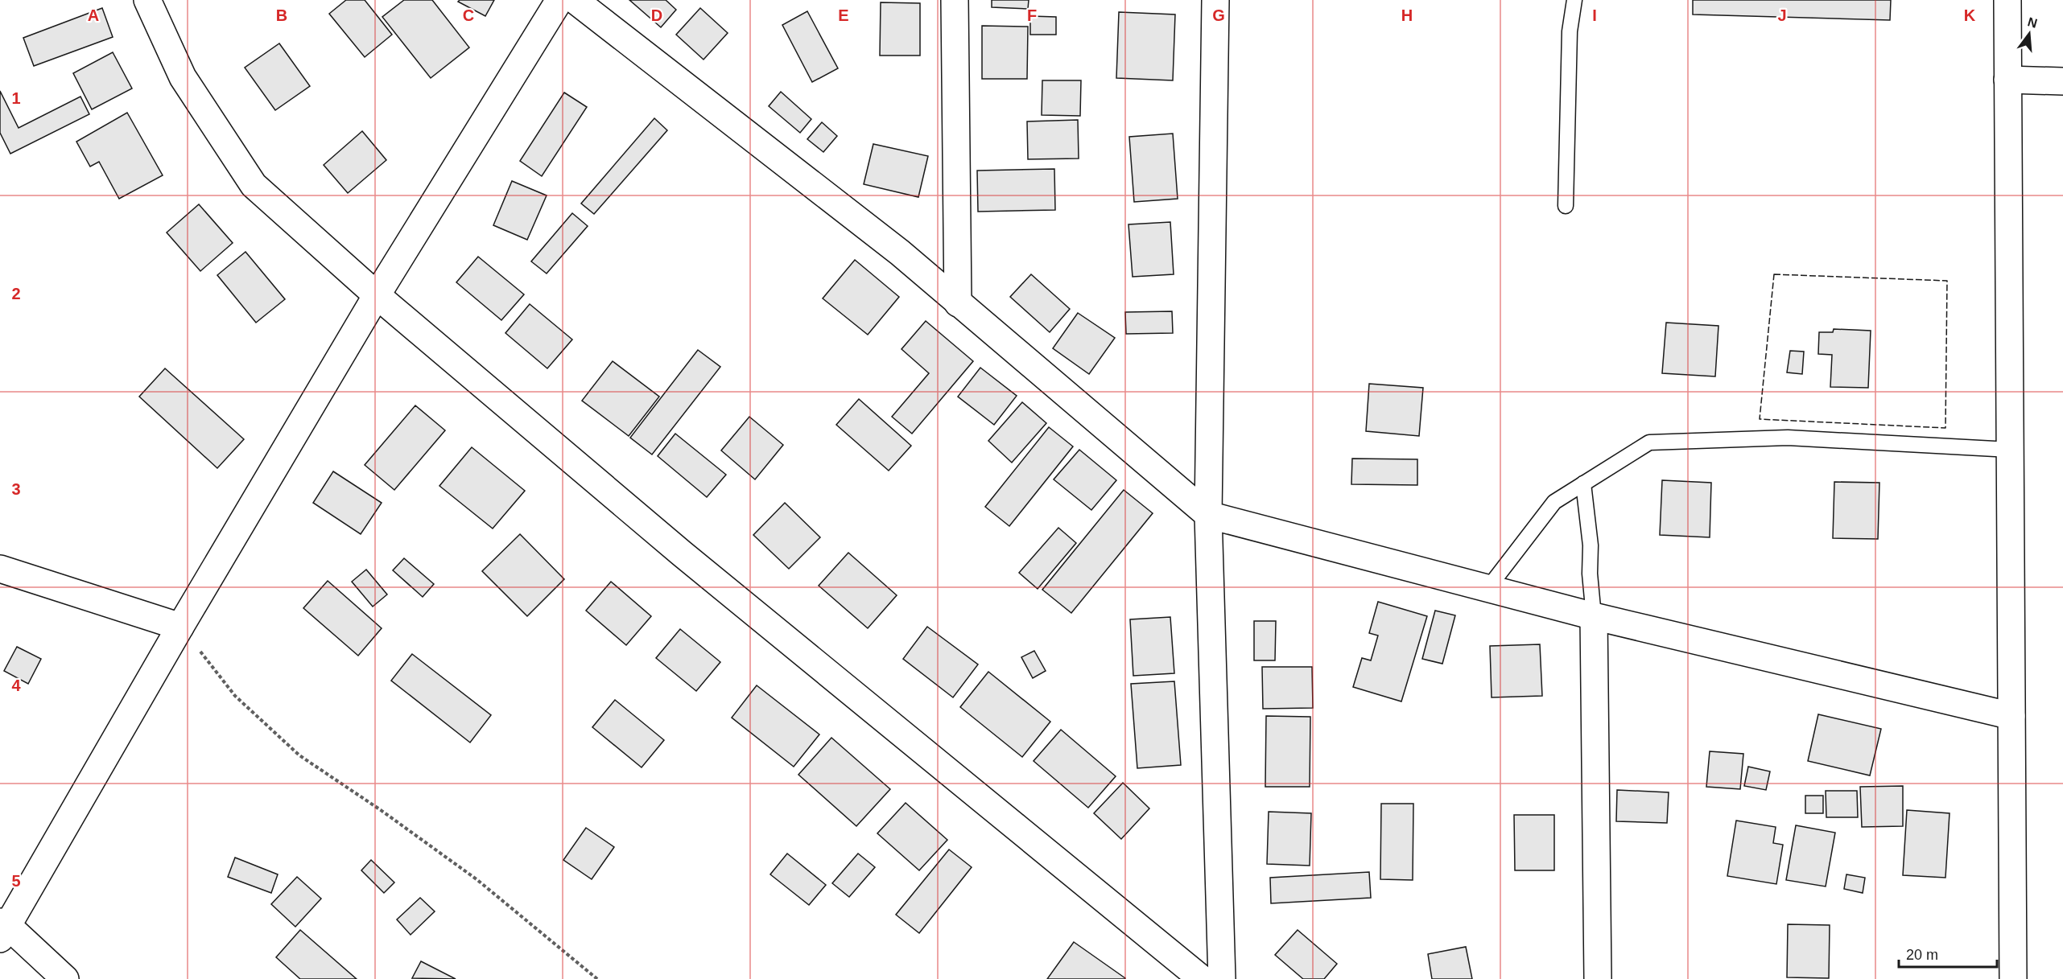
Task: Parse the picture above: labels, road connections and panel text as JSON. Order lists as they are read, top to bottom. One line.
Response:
{"scale_bar":"20 m","north":"top","grid":{"columns":["A","B","C","D","E","F","G","H","I","J","K"],"rows":["1","2","3","4","5"]}}
